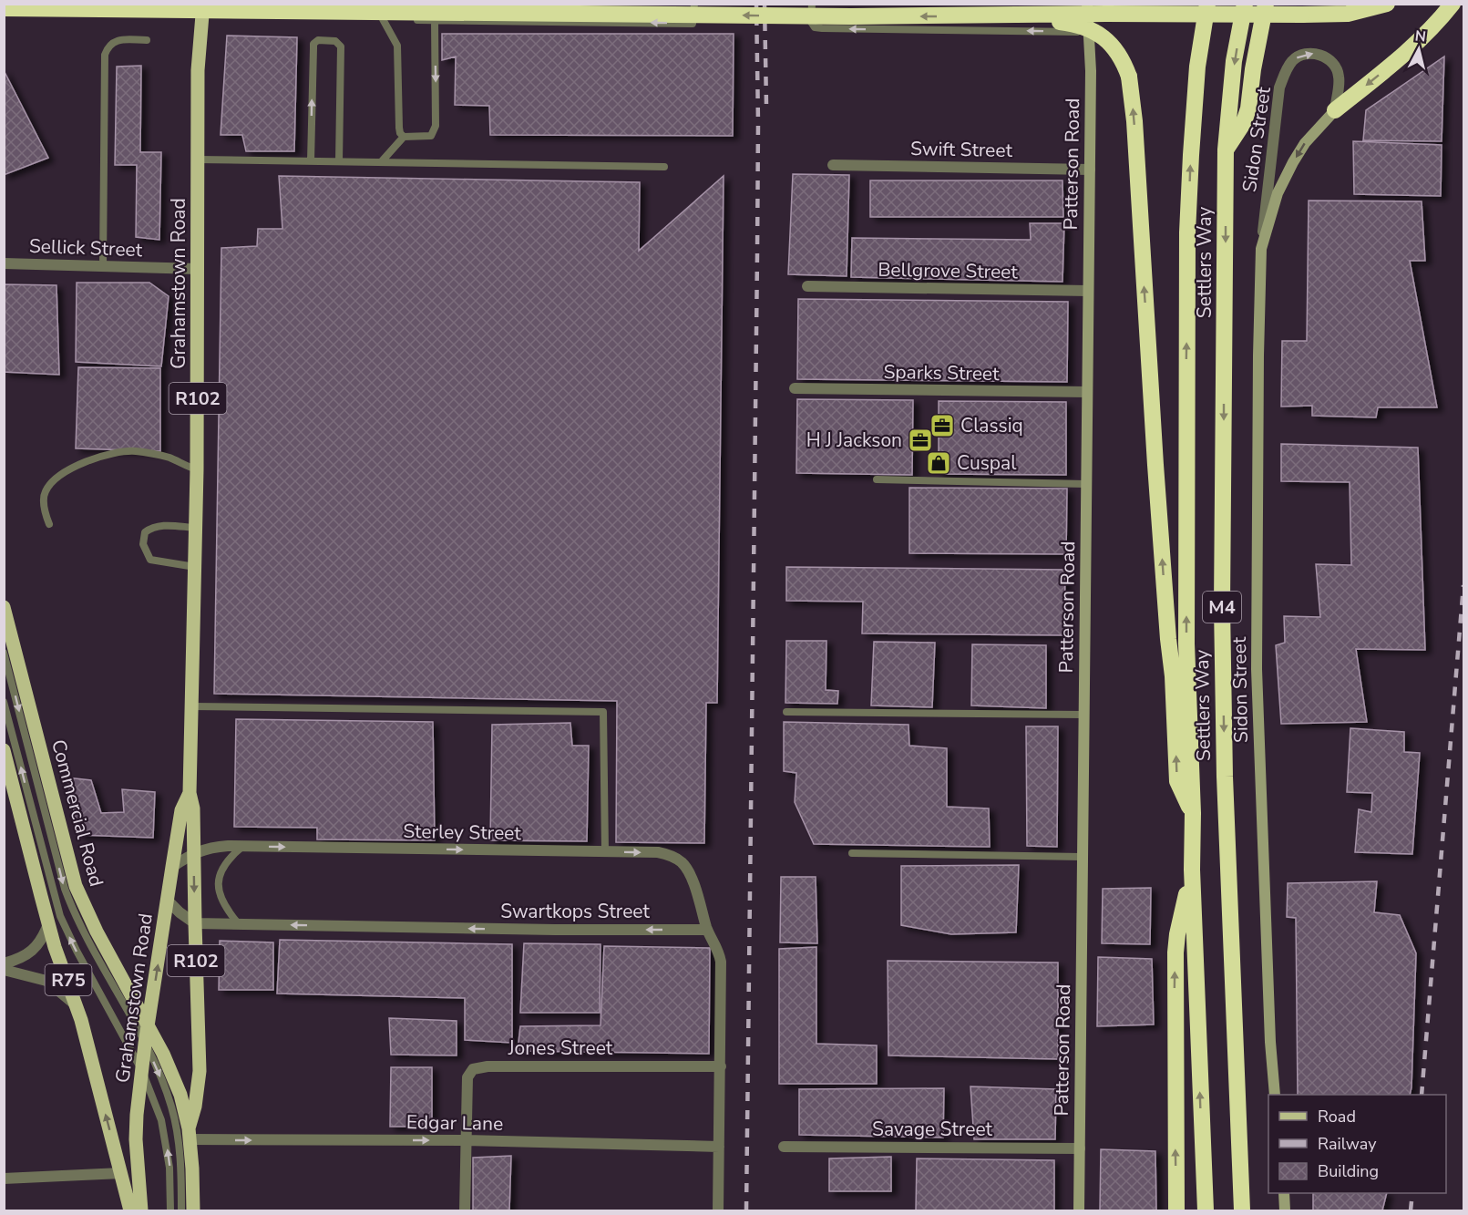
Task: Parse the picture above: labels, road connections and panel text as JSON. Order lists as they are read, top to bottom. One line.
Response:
{"streets":{"highway":["Settlers Way","M4"],"main road":["Grahamstown Road","R102","Commercial Road","R75"],"street":["Sidon Street","Swift Street","Patterson Road","Sellick Street","Bellgrove Street","Sparks Street","Sterley Street","Swartkops Street","Jones Street","Edgar Lane","Savage Street"]},"crossings":[["Swift Street","Patterson Road"],["Patterson Road","Bellgrove Street"],["Patterson Road","Sparks Street"],["Patterson Road","Savage Street"],["Sellick Street","Grahamstown Road"],["Grahamstown Road","R102"],["Grahamstown Road","Commercial Road"],["Grahamstown Road","Sterley Street"],["Grahamstown Road","Swartkops Street"],["Grahamstown Road","Edgar Lane"],["R102","Commercial Road"],["R102","Edgar Lane"],["Commercial Road","Edgar Lane"],["Sterley Street","Swartkops Street"],["Jones Street","Edgar Lane"]],"one_way":["Sterley Street","Swartkops Street","Edgar Lane"],"places":{"office":["Classiq","H J Jackson"],"shop":["Cuspal"]},"legend":["Road","Railway","Building"],"north":"top"}
